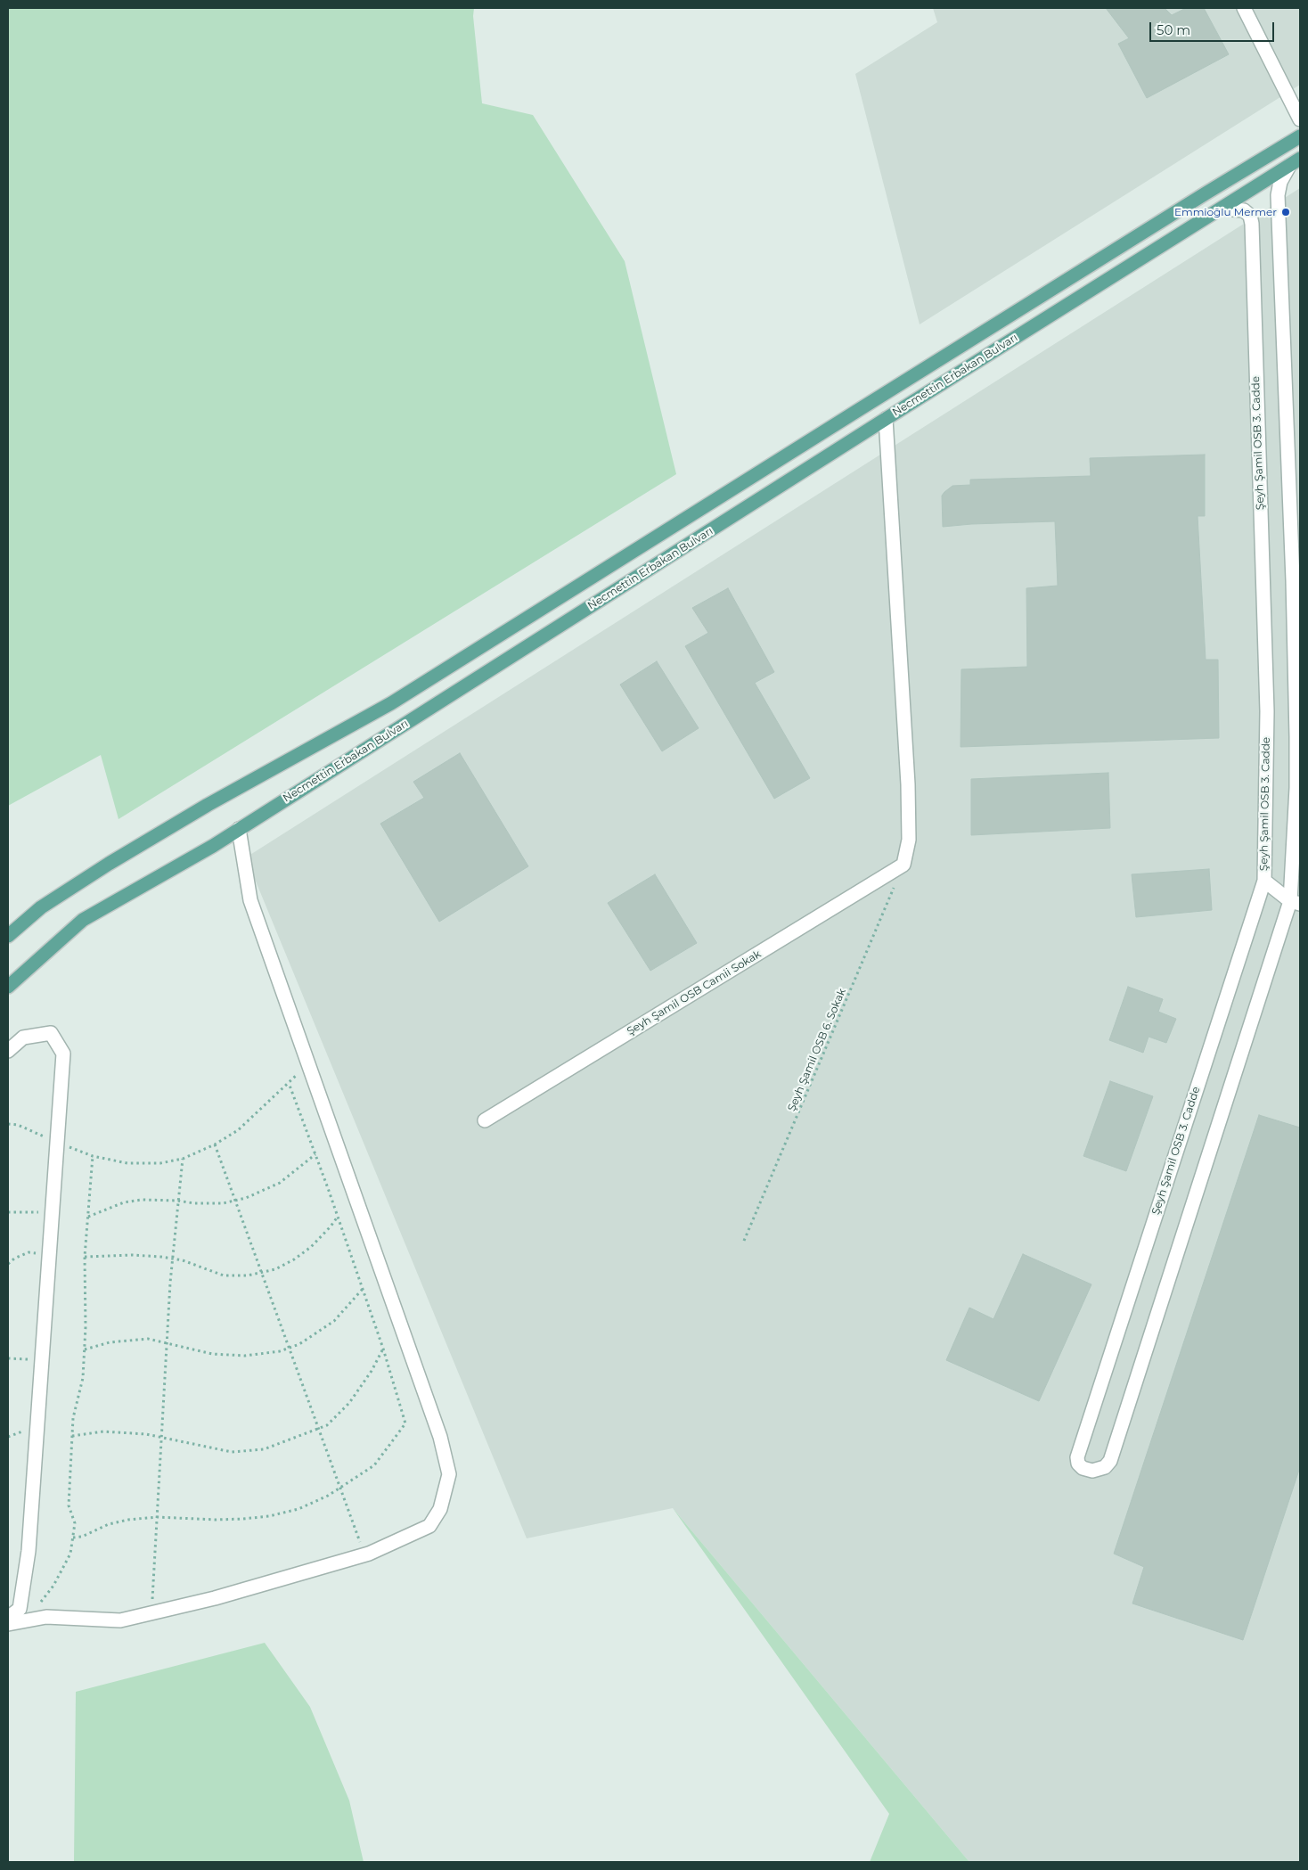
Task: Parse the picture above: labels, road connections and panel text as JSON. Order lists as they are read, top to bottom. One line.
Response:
{"streets":{"main road":["Necmettin Erbakan Bulvarı"],"street":["Şeyh Şamil OSB 3. Cadde","Şeyh Şamil OSB Camii Sokak"],"path":["Şeyh Şamil OSB 6. Sokak"]},"crossings":[["Necmettin Erbakan Bulvarı","Şeyh Şamil OSB 3. Cadde"],["Şeyh Şamil OSB Camii Sokak","Şeyh Şamil OSB 6. Sokak"]],"places":["Emmioğlu Mermer"],"scale_bar":"50 m"}
